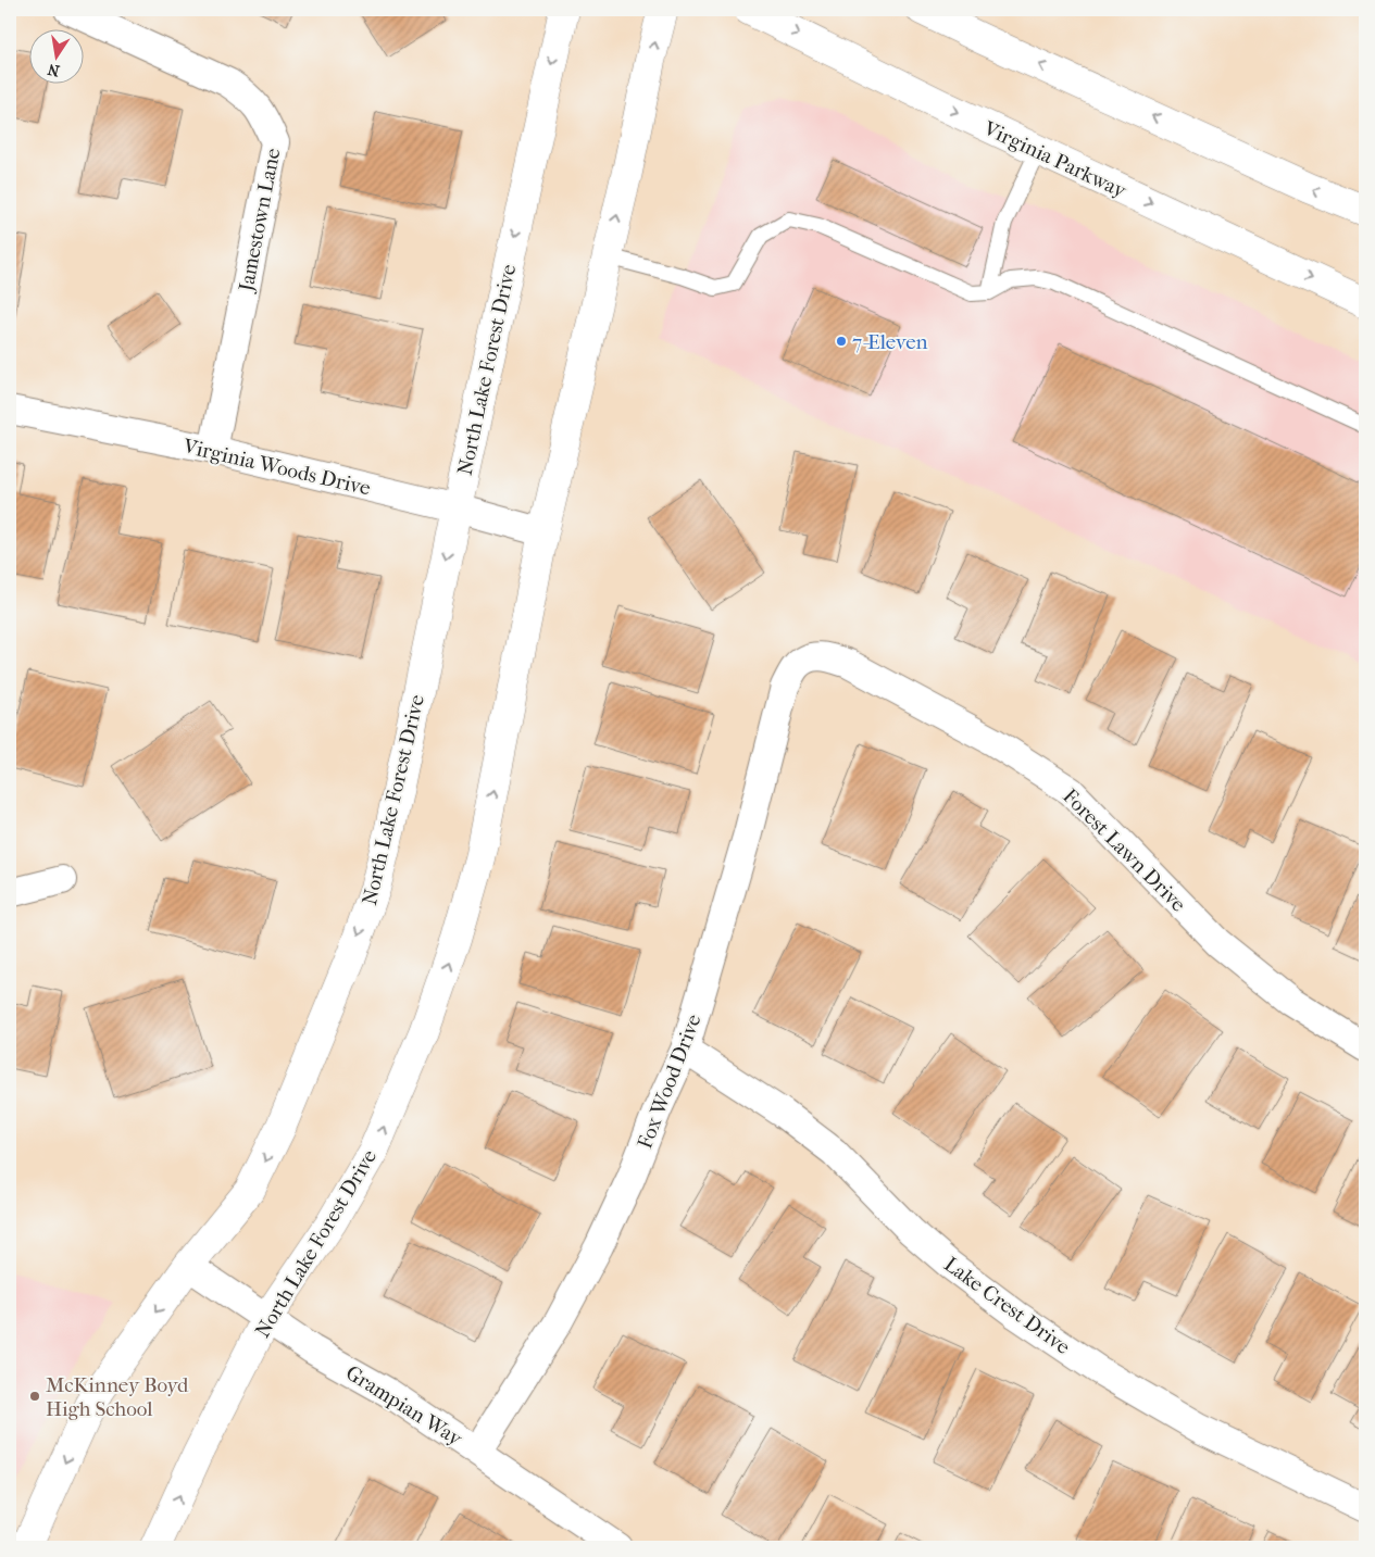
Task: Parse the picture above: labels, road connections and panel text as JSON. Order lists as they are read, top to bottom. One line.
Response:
{"streets":{"main road":["Virginia Parkway","North Lake Forest Drive"],"street":["Jamestown Lane","Virginia Woods Drive","Forest Lawn Drive","Fox Wood Drive","Lake Crest Drive","Grampian Way"]},"crossings":[["Jamestown Lane","Virginia Woods Drive"],["North Lake Forest Drive","Virginia Woods Drive"],["North Lake Forest Drive","Grampian Way"],["Forest Lawn Drive","Fox Wood Drive"],["Fox Wood Drive","Lake Crest Drive"],["Fox Wood Drive","Grampian Way"]],"places":["7-Eleven","McKinney Boyd High School"],"north":"bottom"}
